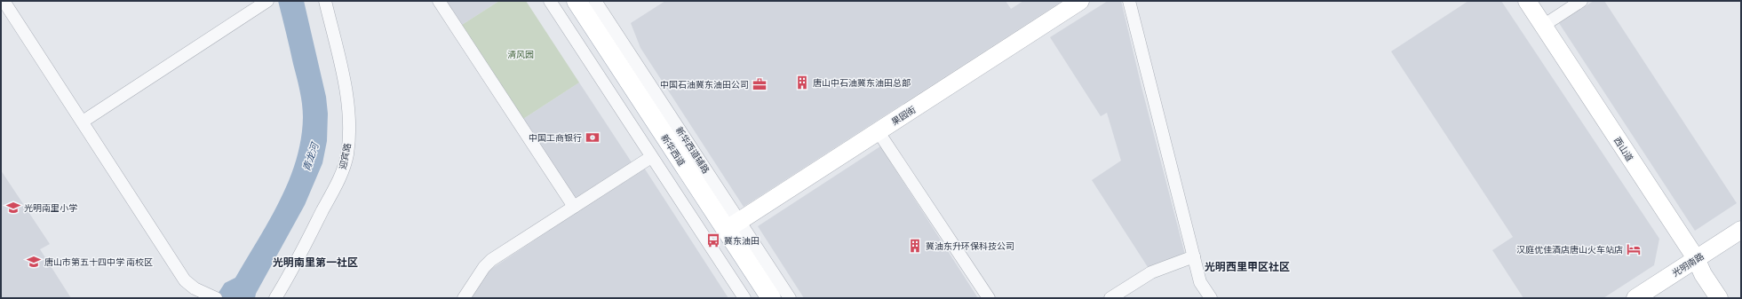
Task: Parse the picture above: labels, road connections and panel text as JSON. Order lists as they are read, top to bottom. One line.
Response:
{"streets":{"main road":["新华西道"],"street":["果园街","西山道","新华西道辅路","迎宾路","光明南路"]},"crossings":[["果园街","新华西道"],["果园街","新华西道辅路"],["西山道","光明南路"],["新华西道","新华西道辅路"]],"districts":["光明南里第一社区","光明西里甲区社区"],"water":["青龙河"],"parks":["清风园"],"places":{"building":["唐山中石油冀东油田总部","冀油东升环保科技公司"],"office":["中国石油冀东油田公司"],"bank":["中国工商银行"],"school or university":["光明南里小学","唐山市第五十四中学 南校区"],"bus stop":["冀东油田"],"hotel":["汉庭优佳酒店唐山火车站店"]}}
